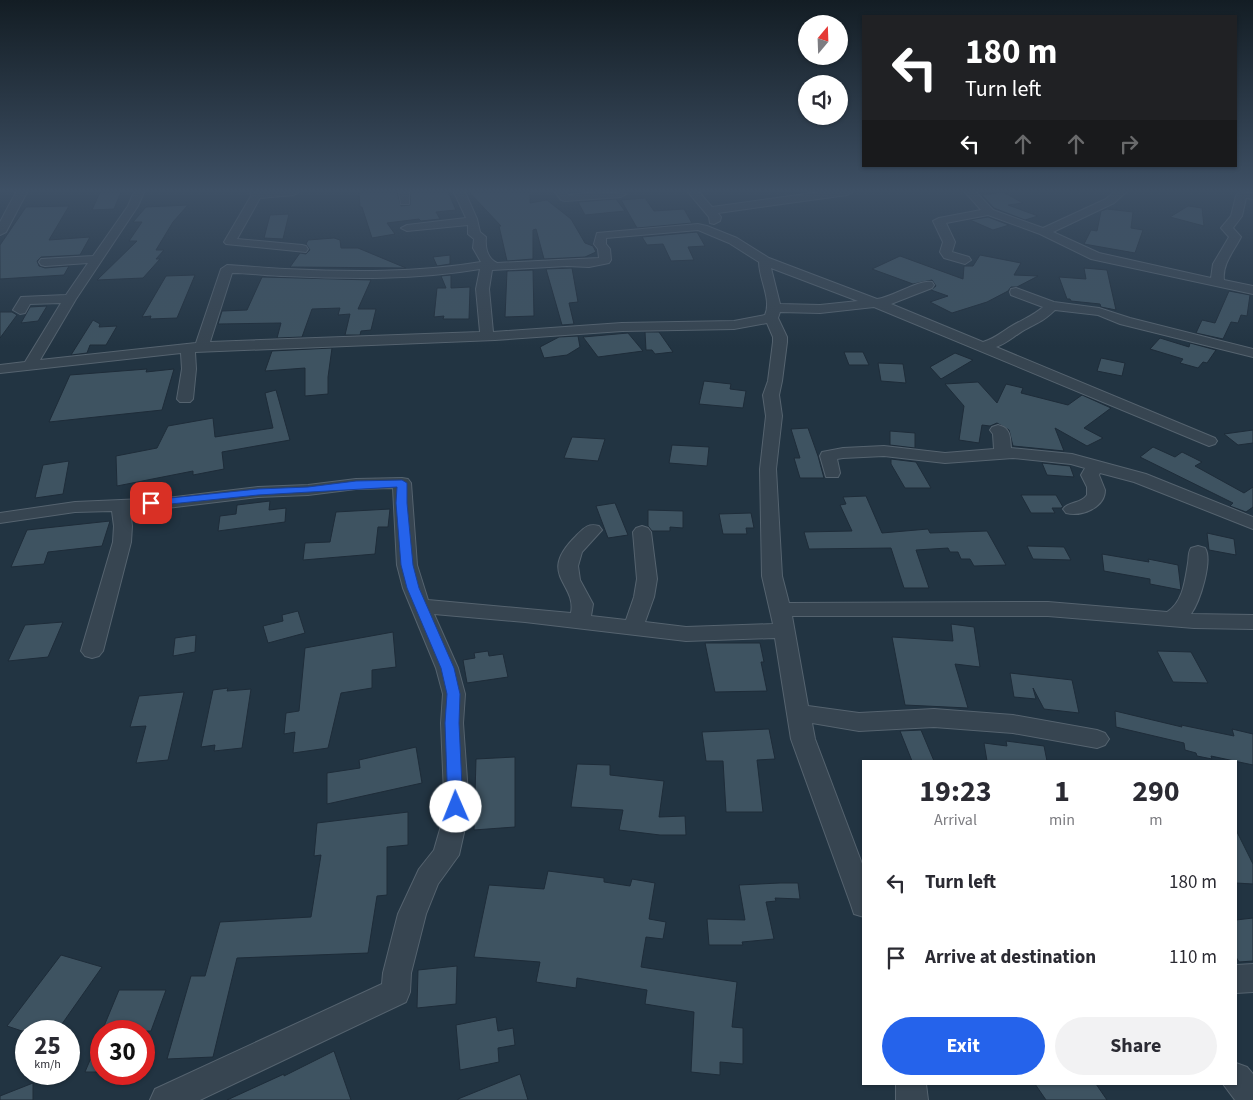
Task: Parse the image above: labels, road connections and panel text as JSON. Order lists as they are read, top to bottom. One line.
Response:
{"north":"top","page":{"turn":["180 m","Turn left"],"eta":["19:23","Arrival","1","min","290","m"],"list":[{"name":"Turn left","value":"180 m"},{"name":"Arrive at destination","value":"110 m"}],"buttons":["Exit","Share"],"speed":"25 km/h","limit":"30"}}
